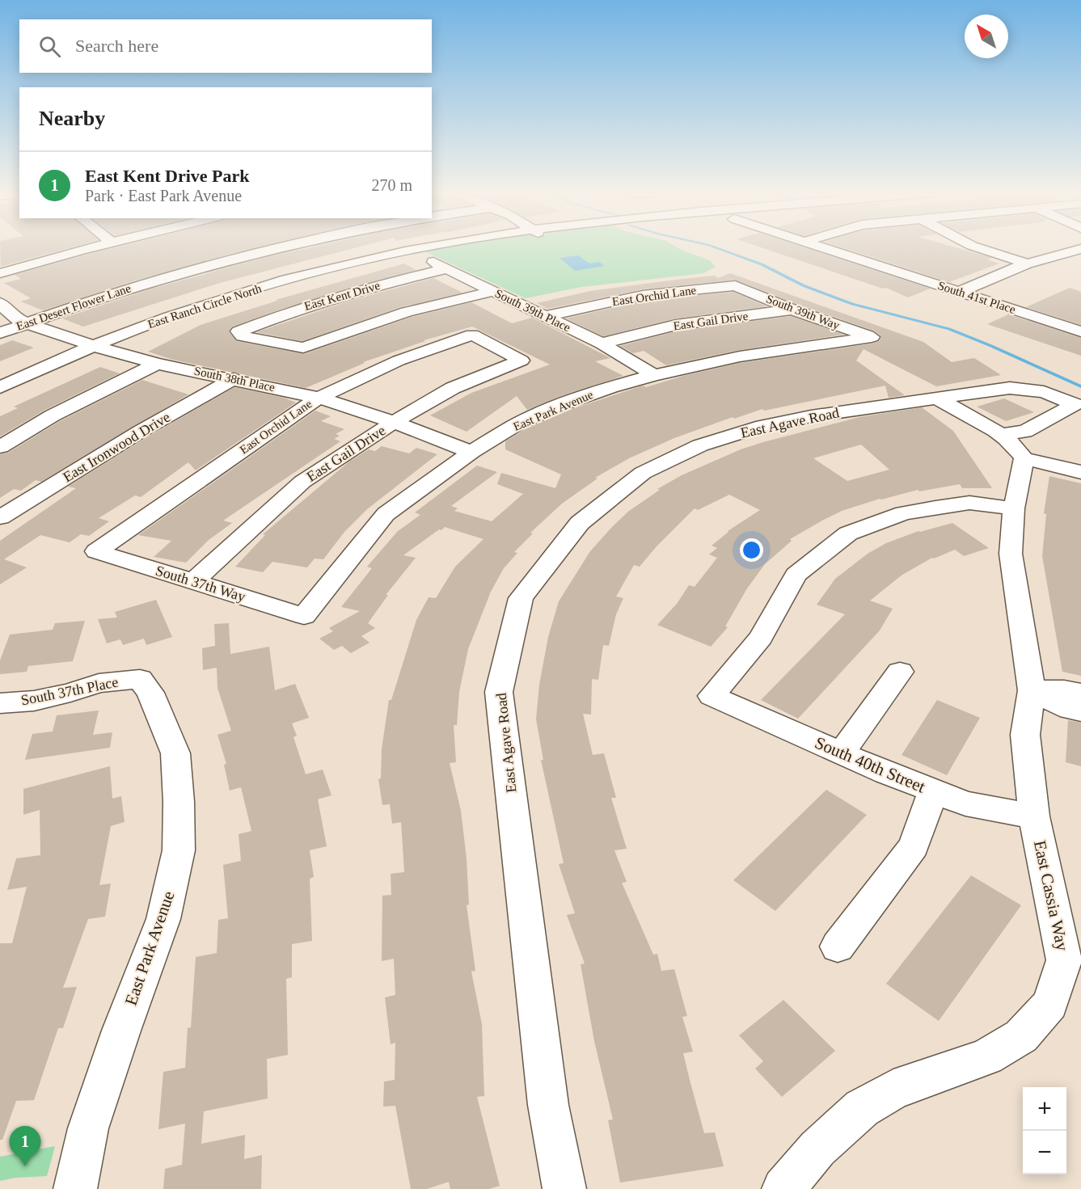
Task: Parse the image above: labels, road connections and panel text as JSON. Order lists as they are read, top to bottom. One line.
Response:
{"streets":{"street":["East Kent Drive","East Orchid Lane","South 41st Place","East Ranch Circle North","East Desert Flower Lane","South 39th Place","South 39th Way","East Gail Drive","South 38th Place","East Park Avenue","East Agave Road","East Ironwood Drive","South 37th Way","South 37th Place","South 40th Street","East Cassia Way"]},"crossings":[["East Kent Drive","South 39th Place"],["East Orchid Lane","South 39th Place"],["East Orchid Lane","South 39th Way"],["East Orchid Lane","East Gail Drive"],["East Orchid Lane","South 38th Place"],["East Orchid Lane","South 37th Way"],["East Ranch Circle North","South 39th Place"],["East Ranch Circle North","South 38th Place"],["East Desert Flower Lane","South 38th Place"],["South 39th Place","East Gail Drive"],["South 39th Place","East Park Avenue"],["South 39th Way","East Gail Drive"],["South 39th Way","East Park Avenue"],["East Gail Drive","South 38th Place"],["East Gail Drive","South 37th Way"],["South 38th Place","East Park Avenue"],["South 38th Place","East Ironwood Drive"],["East Park Avenue","South 37th Way"],["East Park Avenue","South 37th Place"],["South 40th Street","East Cassia Way"]],"north":"top left","page":{"search":"Search here","heading":"Nearby","list":[{"mark":"1","name":"East Kent Drive Park","note":"Park · East Park Avenue","value":"270 m"}],"map_buttons":["+","−"],"pins":"1"}}
